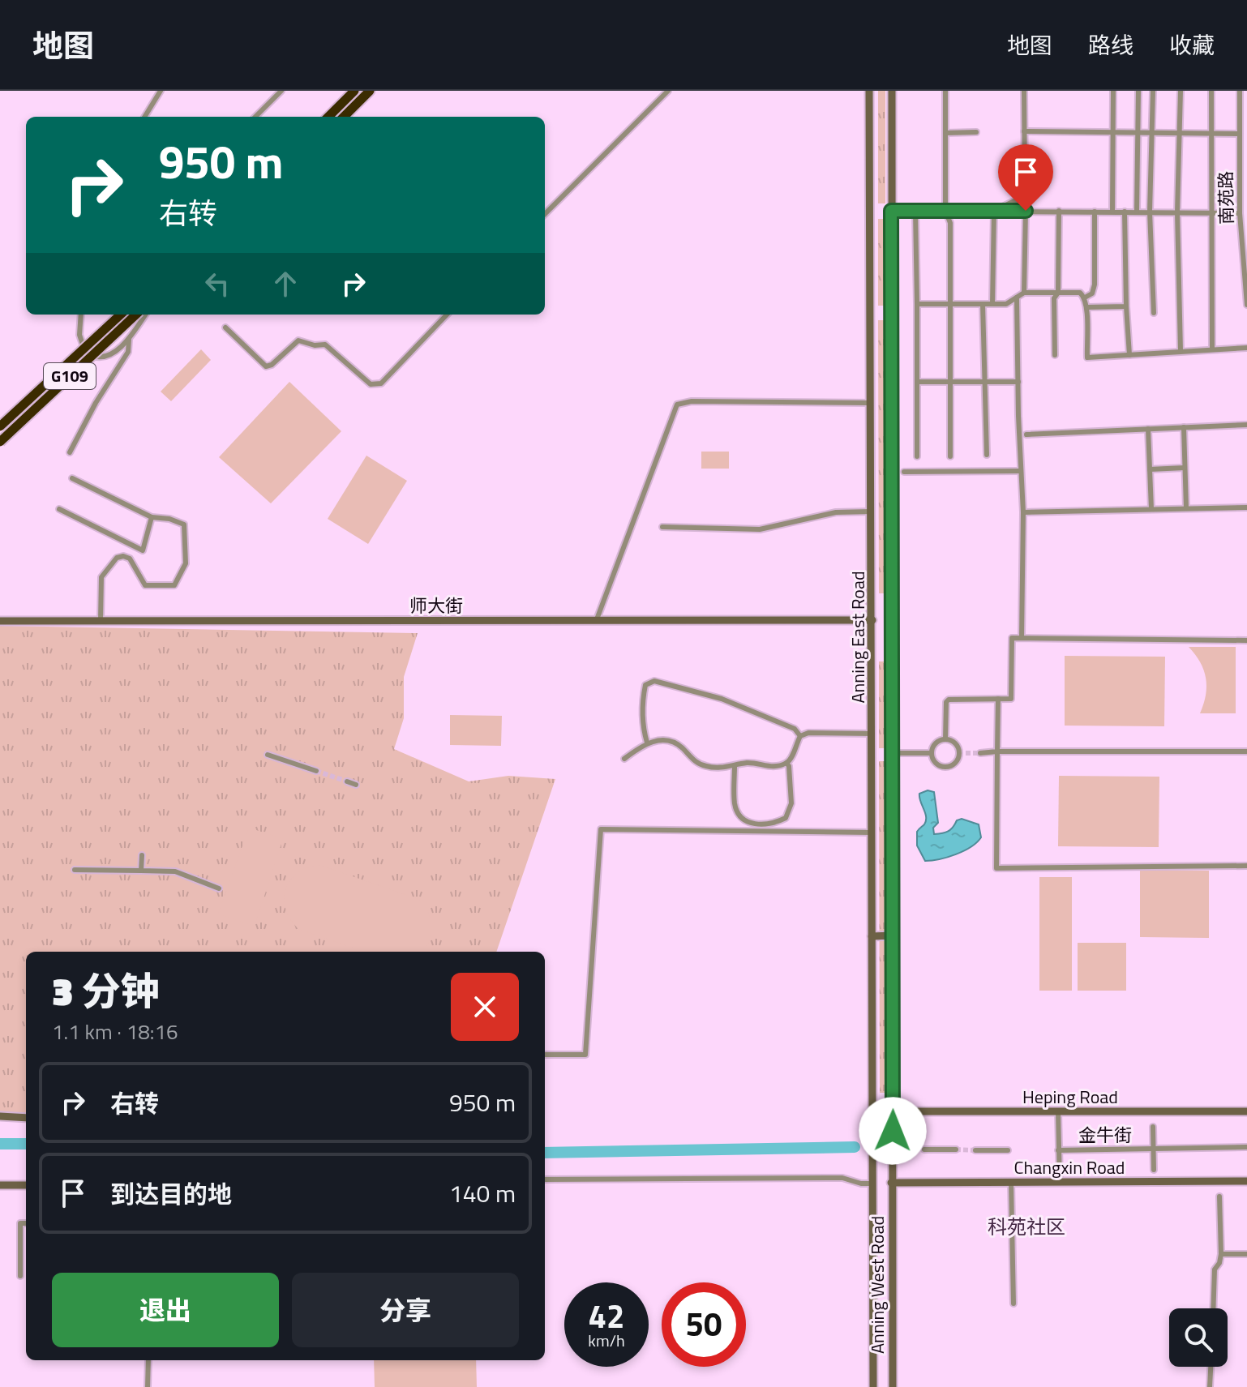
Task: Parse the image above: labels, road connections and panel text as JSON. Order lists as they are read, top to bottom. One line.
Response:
{"streets":{"highway":["G109"],"main road":["师大街","Anning East Road","Heping Road","Changxin Road","Anning West Road"],"street":["南苑路","金牛街"]},"crossings":[["师大街","Anning East Road"],["Anning East Road","Heping Road"],["Anning East Road","Changxin Road"],["Anning East Road","Anning West Road"],["Heping Road","金牛街"],["金牛街","Changxin Road"],["Changxin Road","Anning West Road"]],"districts":["科苑社区"],"page":{"header":"地图","nav":["地图","路线","收藏"],"turn":["950 m","右转"],"heading":["3 分钟","1.1 km · 18:16"],"list":[{"name":"右转","value":"950 m"},{"name":"到达目的地","value":"140 m"}],"buttons":["退出","分享"],"speed":"42 km/h","limit":"50"}}
